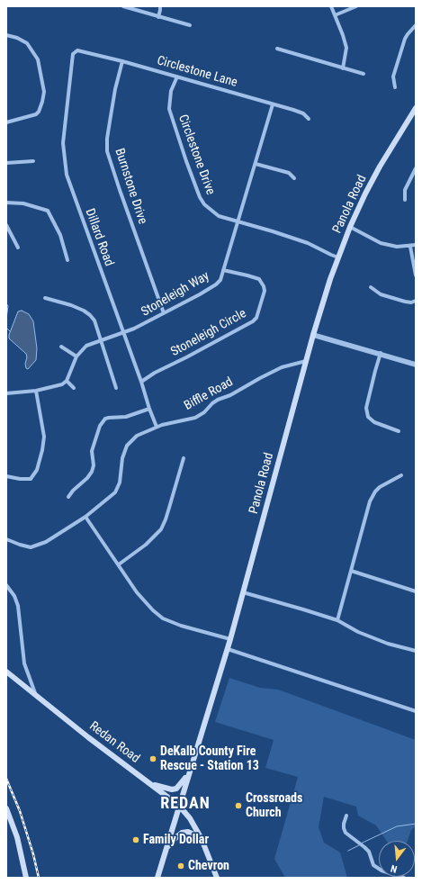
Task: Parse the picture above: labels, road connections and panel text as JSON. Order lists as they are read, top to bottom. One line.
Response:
{"streets":{"main road":["Panola Road","Redan Road"],"street":["Circlestone Lane","Circlestone Drive","Burnstone Drive","Dillard Road","Stoneleigh Way","Stoneleigh Circle","Biffle Road"]},"crossings":[["Circlestone Lane","Circlestone Drive"],["Circlestone Lane","Burnstone Drive"],["Circlestone Lane","Dillard Road"],["Circlestone Lane","Stoneleigh Way"],["Circlestone Drive","Panola Road"],["Circlestone Drive","Stoneleigh Way"],["Burnstone Drive","Stoneleigh Way"],["Panola Road","Biffle Road"],["Panola Road","Redan Road"],["Dillard Road","Stoneleigh Way"],["Dillard Road","Stoneleigh Circle"],["Dillard Road","Biffle Road"],["Stoneleigh Way","Stoneleigh Circle"]],"districts":["REDAN"],"places":["DeKalb County Fire Rescue - Station 13","Crossroads Church","Family Dollar","Chevron"],"north":"bottom"}
